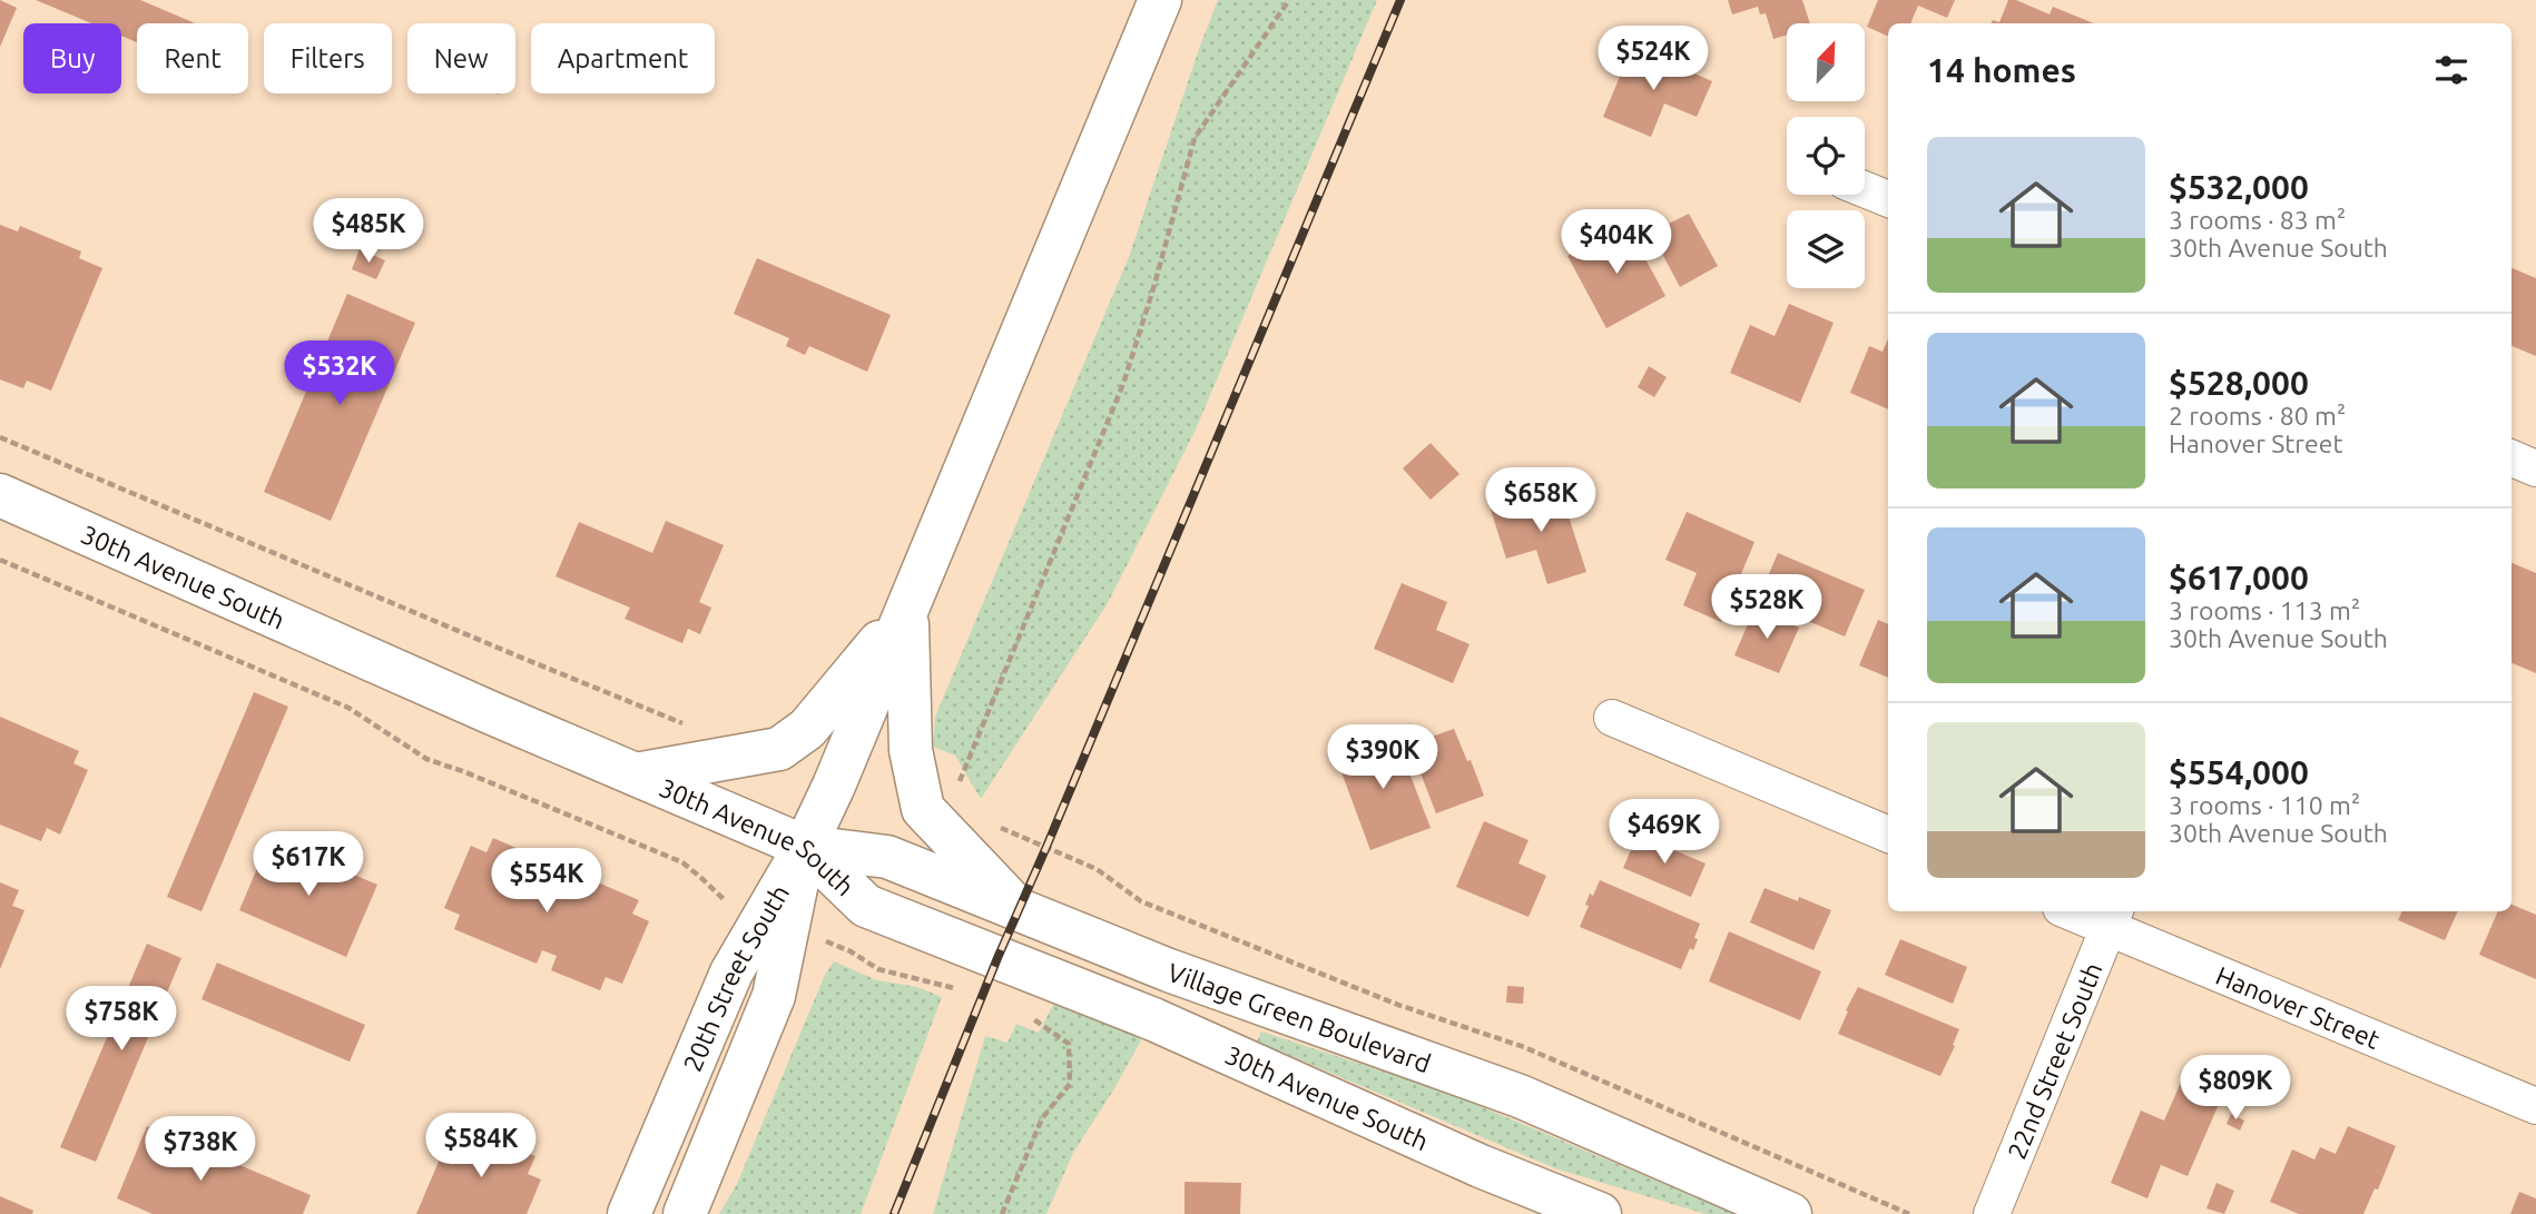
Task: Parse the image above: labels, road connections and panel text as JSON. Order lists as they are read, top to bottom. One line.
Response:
{"streets":{"street":["30th Avenue South","20th Street South","Hanover Street","Village Green Boulevard","22nd Street South"]},"crossings":[["30th Avenue South","20th Street South"],["30th Avenue South","Village Green Boulevard"],["20th Street South","Village Green Boulevard"],["Hanover Street","22nd Street South"]],"north":"top right","page":{"chip":["Buy","Rent","Filters","New","Apartment"],"heading":"14 homes","price":["$524K","$485K","$404K","$532K","$658K","$528K","$390K","$469K","$617K","$554K","$758K","$809K","$584K","$738K"],"list":[{"name":"$532,000","note":"3 rooms · 83 m² · 30th Avenue South"},{"name":"$528,000","note":"2 rooms · 80 m² · Hanover Street"},{"name":"$617,000","note":"3 rooms · 113 m² · 30th Avenue South"},{"name":"$554,000","note":"3 rooms · 110 m² · 30th Avenue South"}]}}
